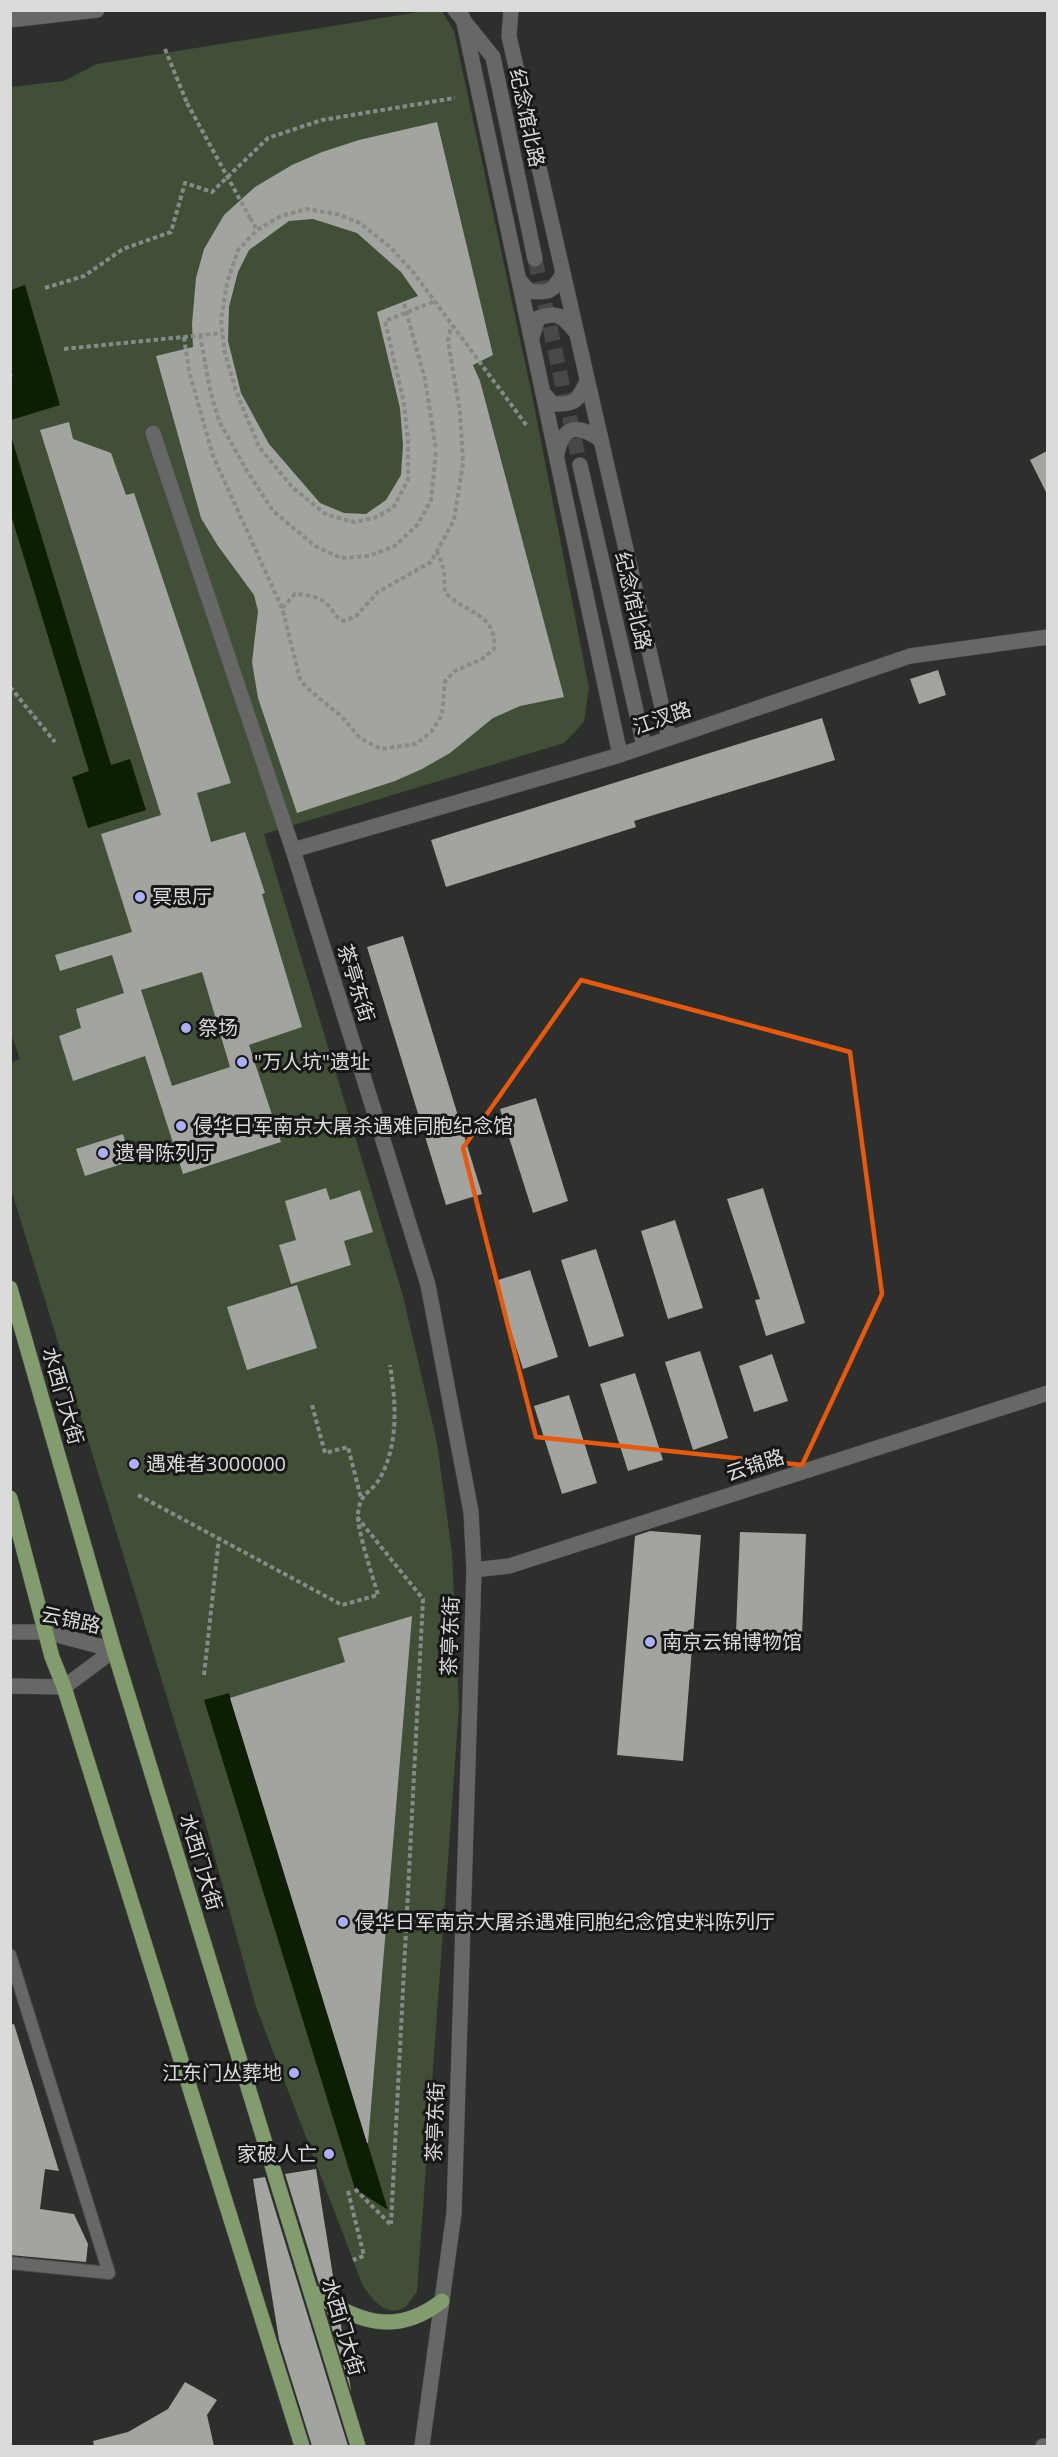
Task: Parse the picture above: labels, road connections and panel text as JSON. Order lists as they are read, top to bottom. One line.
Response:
{"streets":{"main road":["水西门大街"],"street":["纪念馆北路","江汊路","茶亭东街","云锦路"]},"crossings":[["纪念馆北路","江汊路"],["江汊路","茶亭东街"],["茶亭东街","云锦路"],["水西门大街","云锦路"]],"places":["冥思厅","祭场","\"万人坑\"遗址","侵华日军南京大屠杀遇难同胞纪念馆","遗骨陈列厅","遇难者3000000","南京云锦博物馆","侵华日军南京大屠杀遇难同胞纪念馆史料陈列厅","江东门丛葬地","家破人亡"]}
